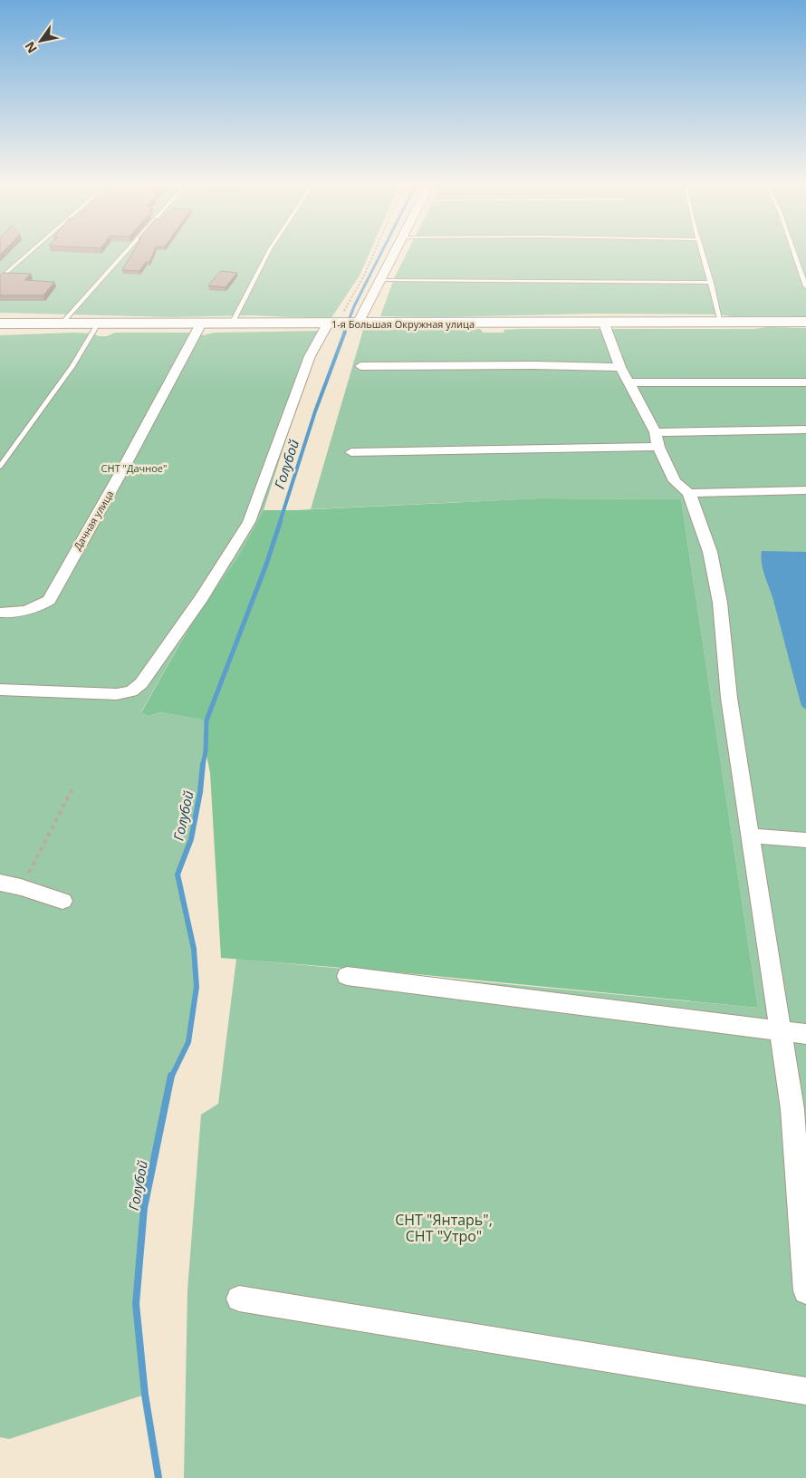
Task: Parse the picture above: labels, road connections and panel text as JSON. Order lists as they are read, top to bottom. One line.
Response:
{"streets":{"street":["1-я Большая Окружная улица","Дачная улица"]},"crossings":[["1-я Большая Окружная улица","Дачная улица"]],"water":["Голубой"],"parks":["СНТ \"Дачное\"","СНТ \"Янтарь\", СНТ \"Утро\""],"north":"bottom left"}
